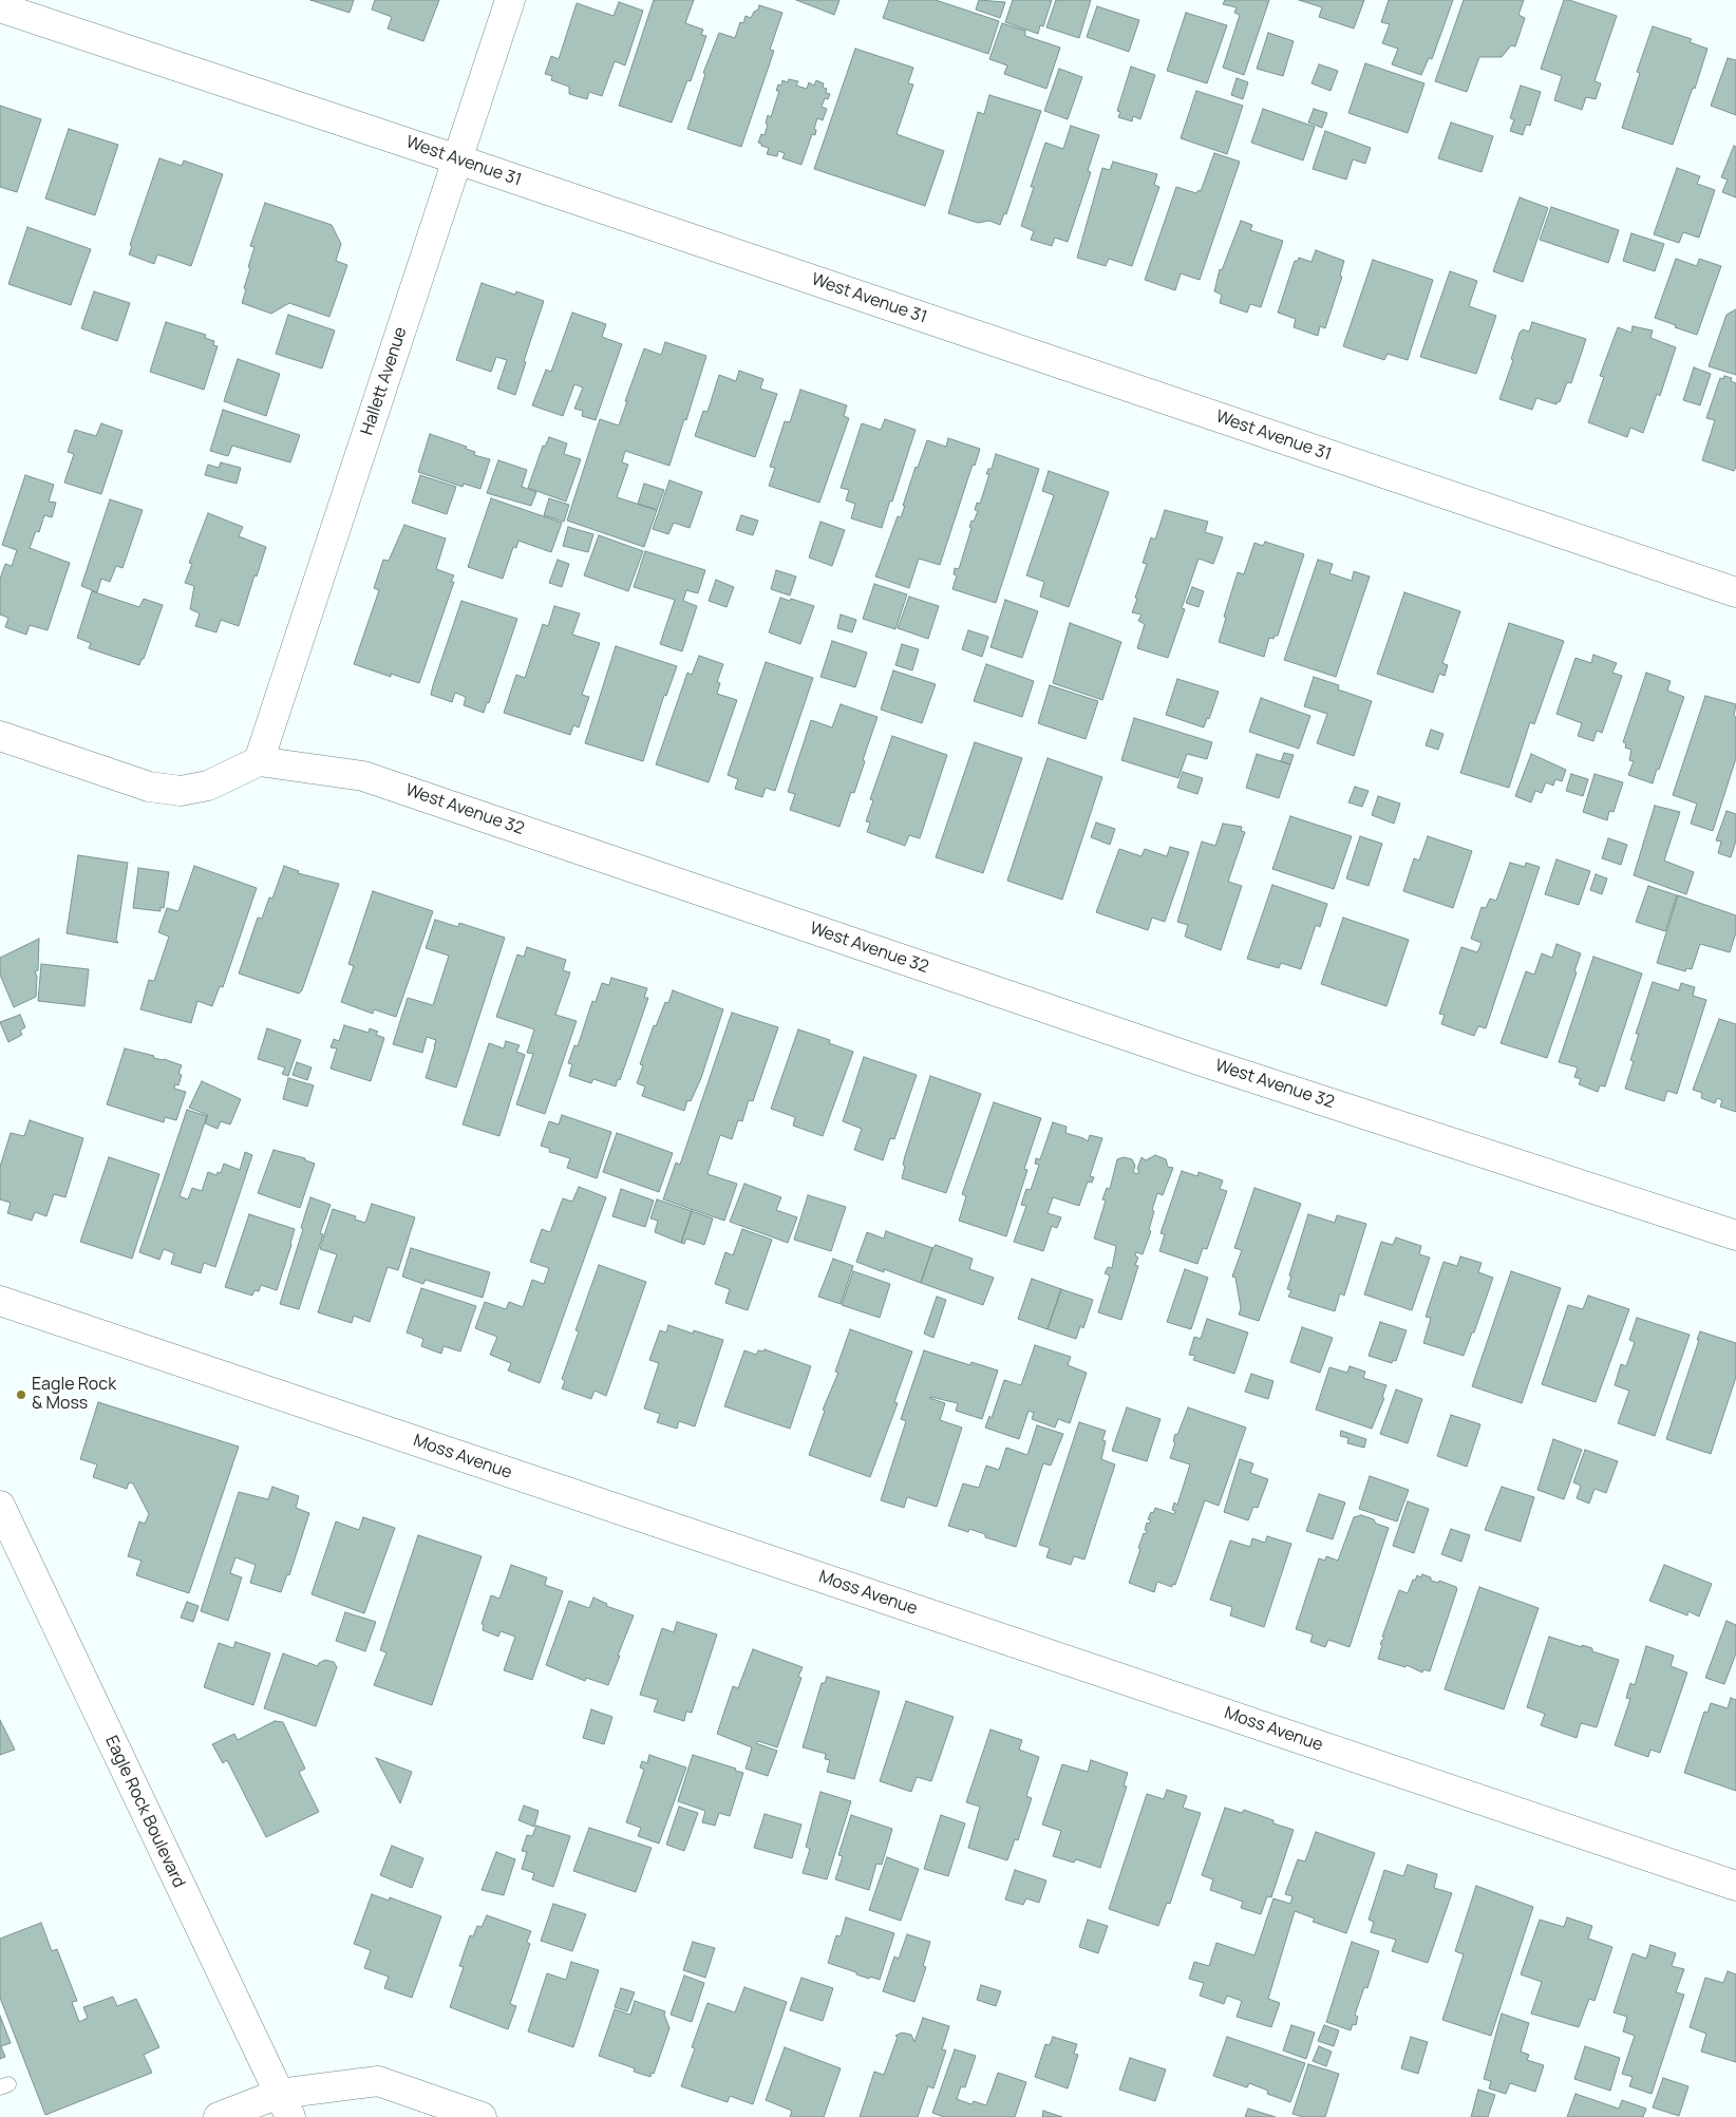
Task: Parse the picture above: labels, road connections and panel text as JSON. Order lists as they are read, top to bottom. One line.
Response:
{"streets":{"street":["West Avenue 31","Hallett Avenue","West Avenue 32","Moss Avenue","Eagle Rock Boulevard"]},"crossings":[["West Avenue 31","Hallett Avenue"],["Hallett Avenue","West Avenue 32"]],"places":["Eagle Rock & Moss"]}
